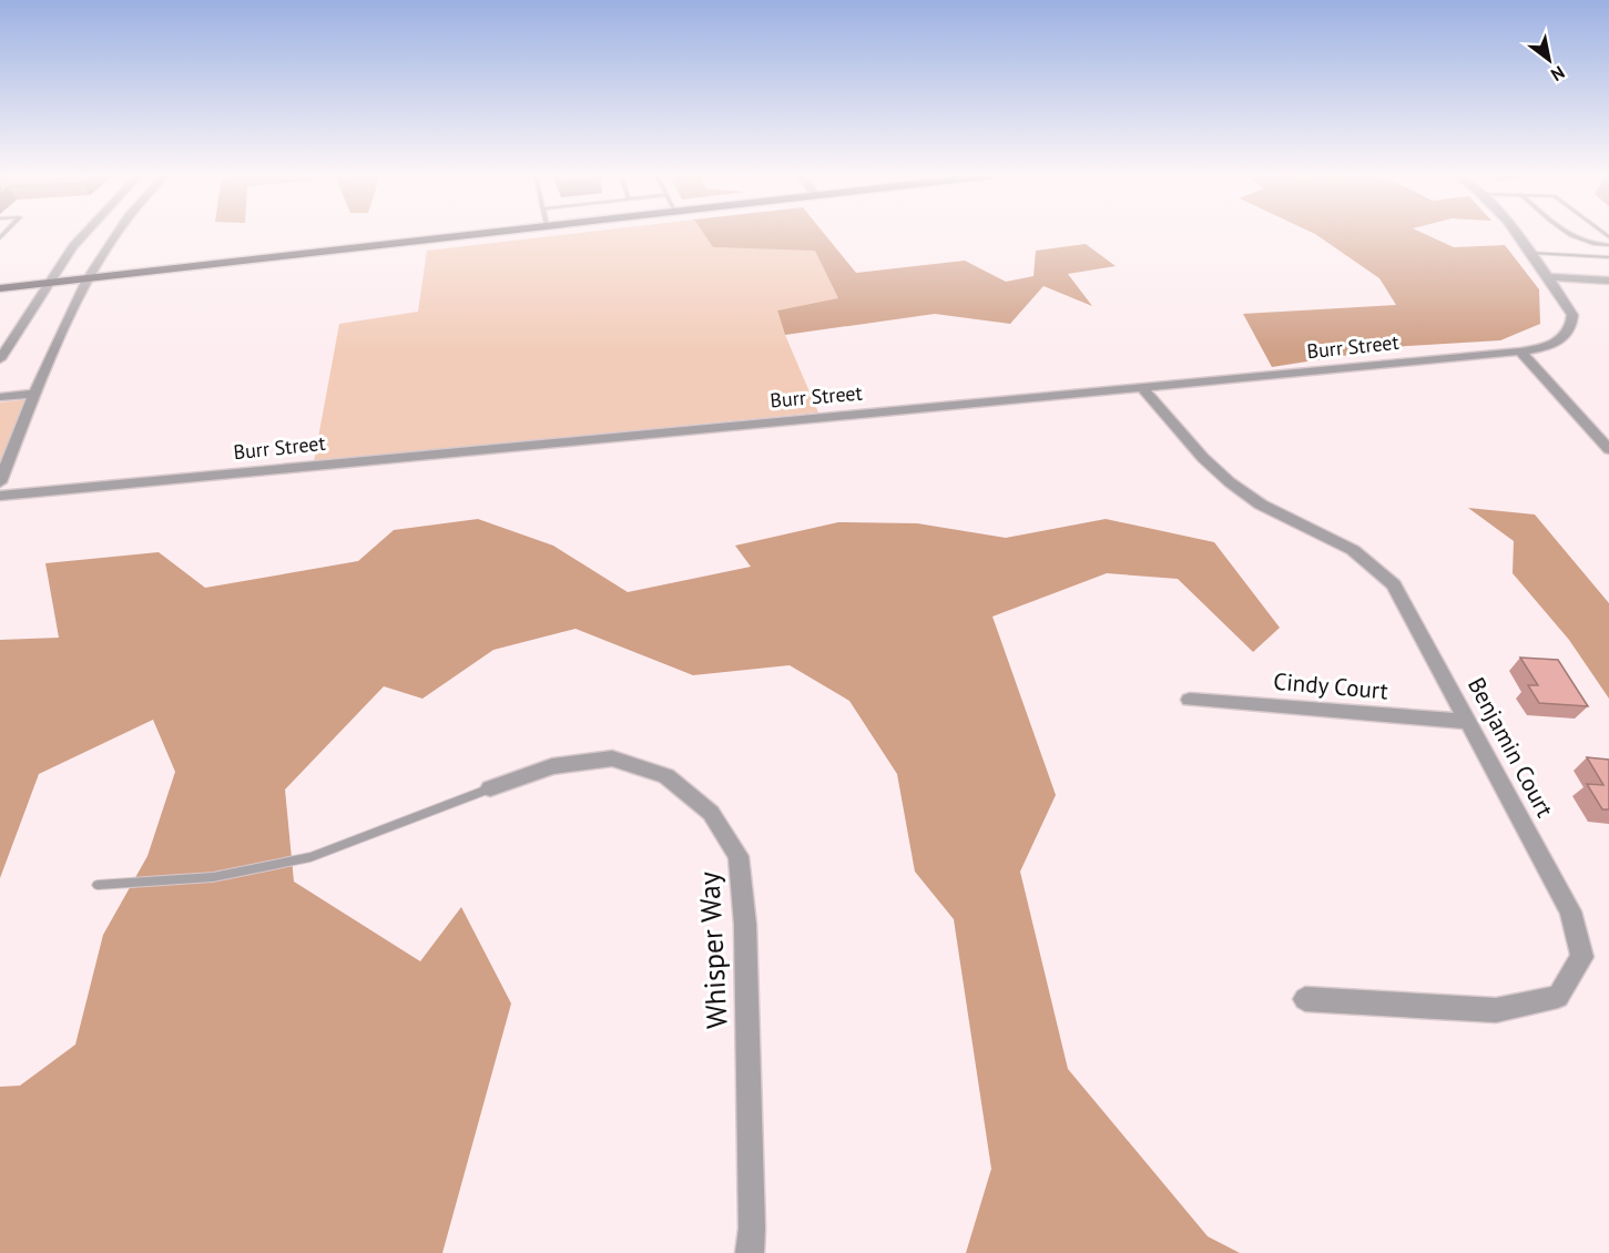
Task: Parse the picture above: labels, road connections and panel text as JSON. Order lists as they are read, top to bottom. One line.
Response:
{"streets":{"street":["Burr Street","Cindy Court","Benjamin Court","Whisper Way"]},"crossings":[["Burr Street","Benjamin Court"],["Cindy Court","Benjamin Court"]],"north":"bottom right"}
